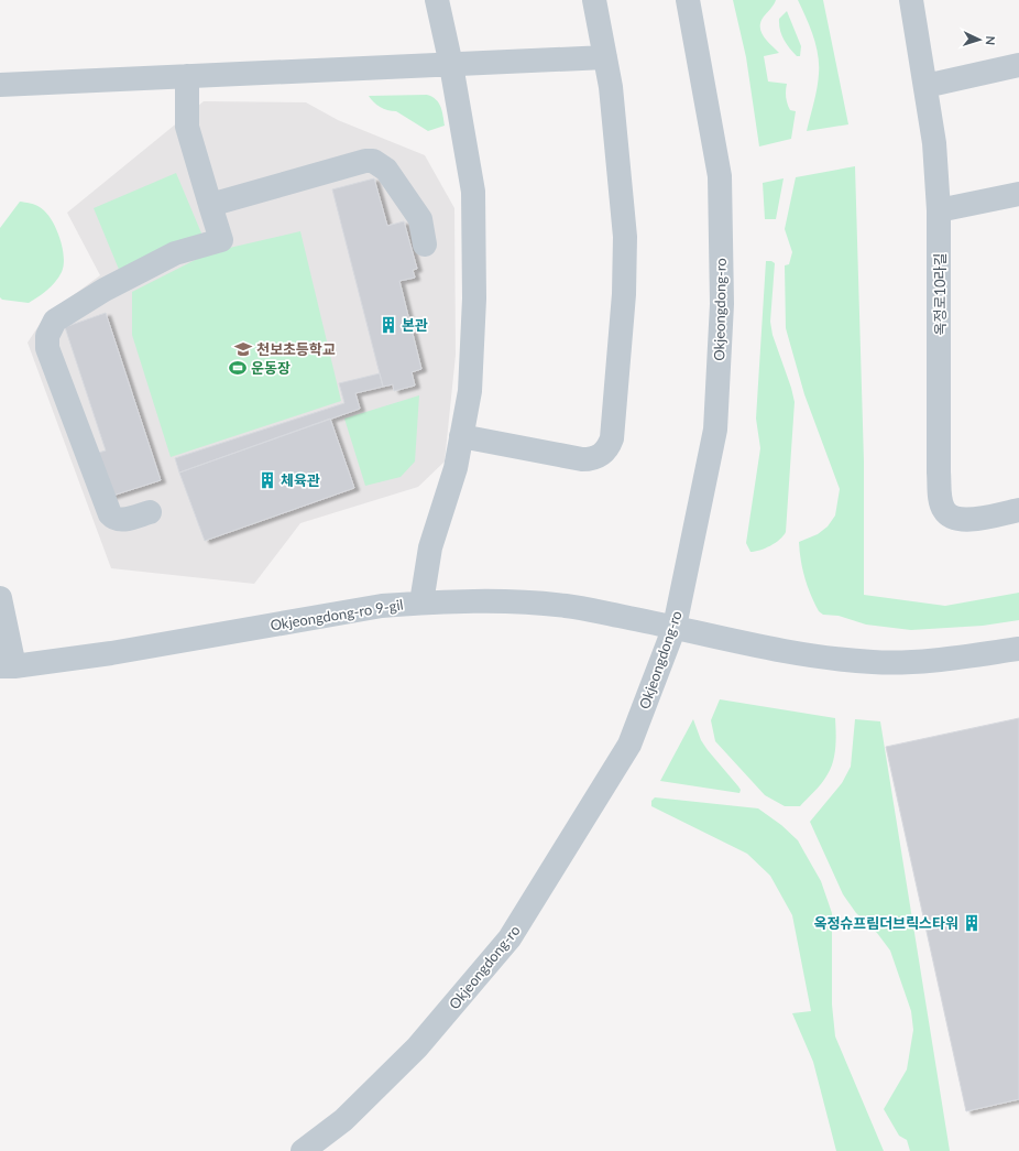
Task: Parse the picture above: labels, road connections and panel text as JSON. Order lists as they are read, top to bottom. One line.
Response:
{"streets":{"street":["옥정로10라길","Okjeongdong-ro","Okjeongdong-ro 9-gil"]},"crossings":[["Okjeongdong-ro","Okjeongdong-ro 9-gil"]],"places":{"building":["본관","체육관","옥정슈프림더브릭스타워"],"school or university":["천보초등학교"],"sports":["운동장"]},"north":"right"}
